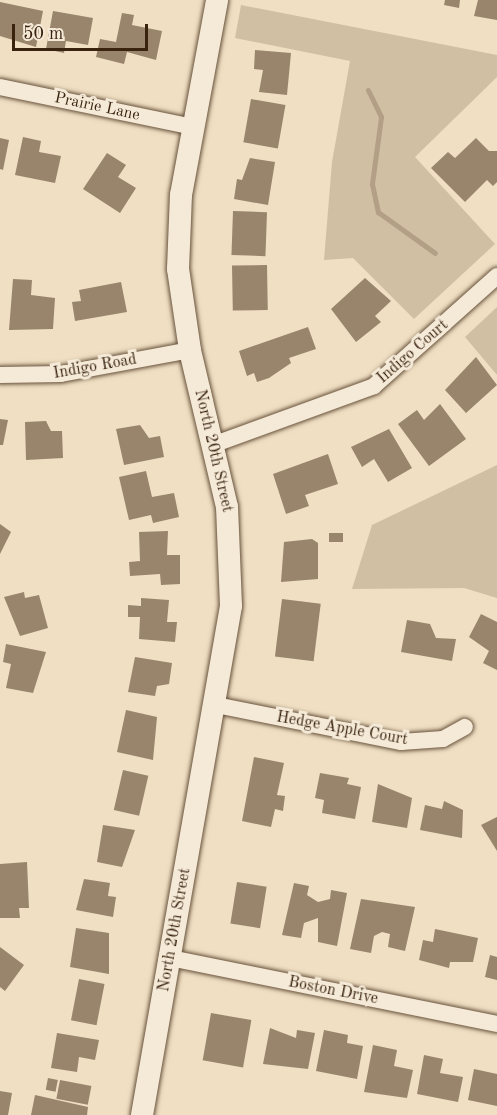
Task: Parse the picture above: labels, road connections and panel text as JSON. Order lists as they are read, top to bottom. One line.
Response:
{"streets":{"street":["Prairie Lane","Indigo Court","Indigo Road","North 20th Street","Hedge Apple Court","Boston Drive"]},"crossings":[["Prairie Lane","North 20th Street"],["Indigo Court","North 20th Street"],["Indigo Road","North 20th Street"],["North 20th Street","Hedge Apple Court"],["North 20th Street","Boston Drive"]],"scale_bar":"50 m"}
